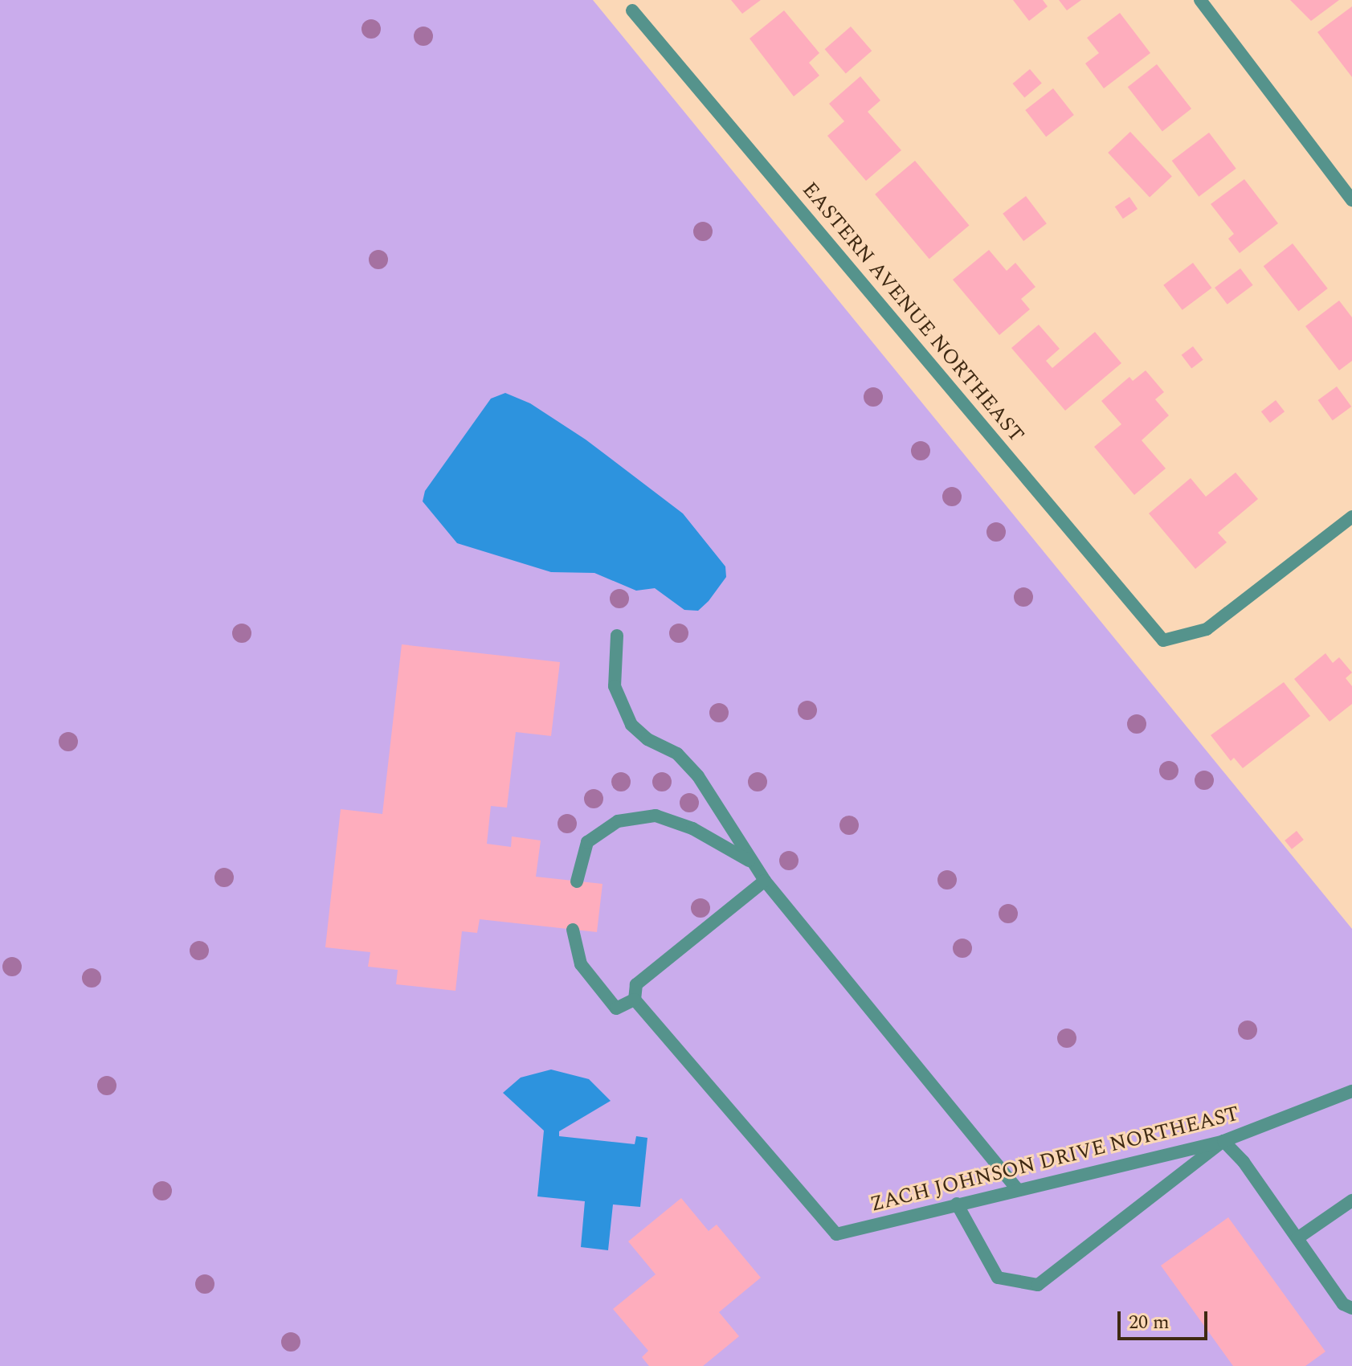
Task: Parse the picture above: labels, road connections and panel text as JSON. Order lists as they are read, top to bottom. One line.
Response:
{"streets":{"street":["EASTERN AVENUE NORTHEAST","ZACH JOHNSON DRIVE NORTHEAST"]},"scale_bar":"20 m"}
